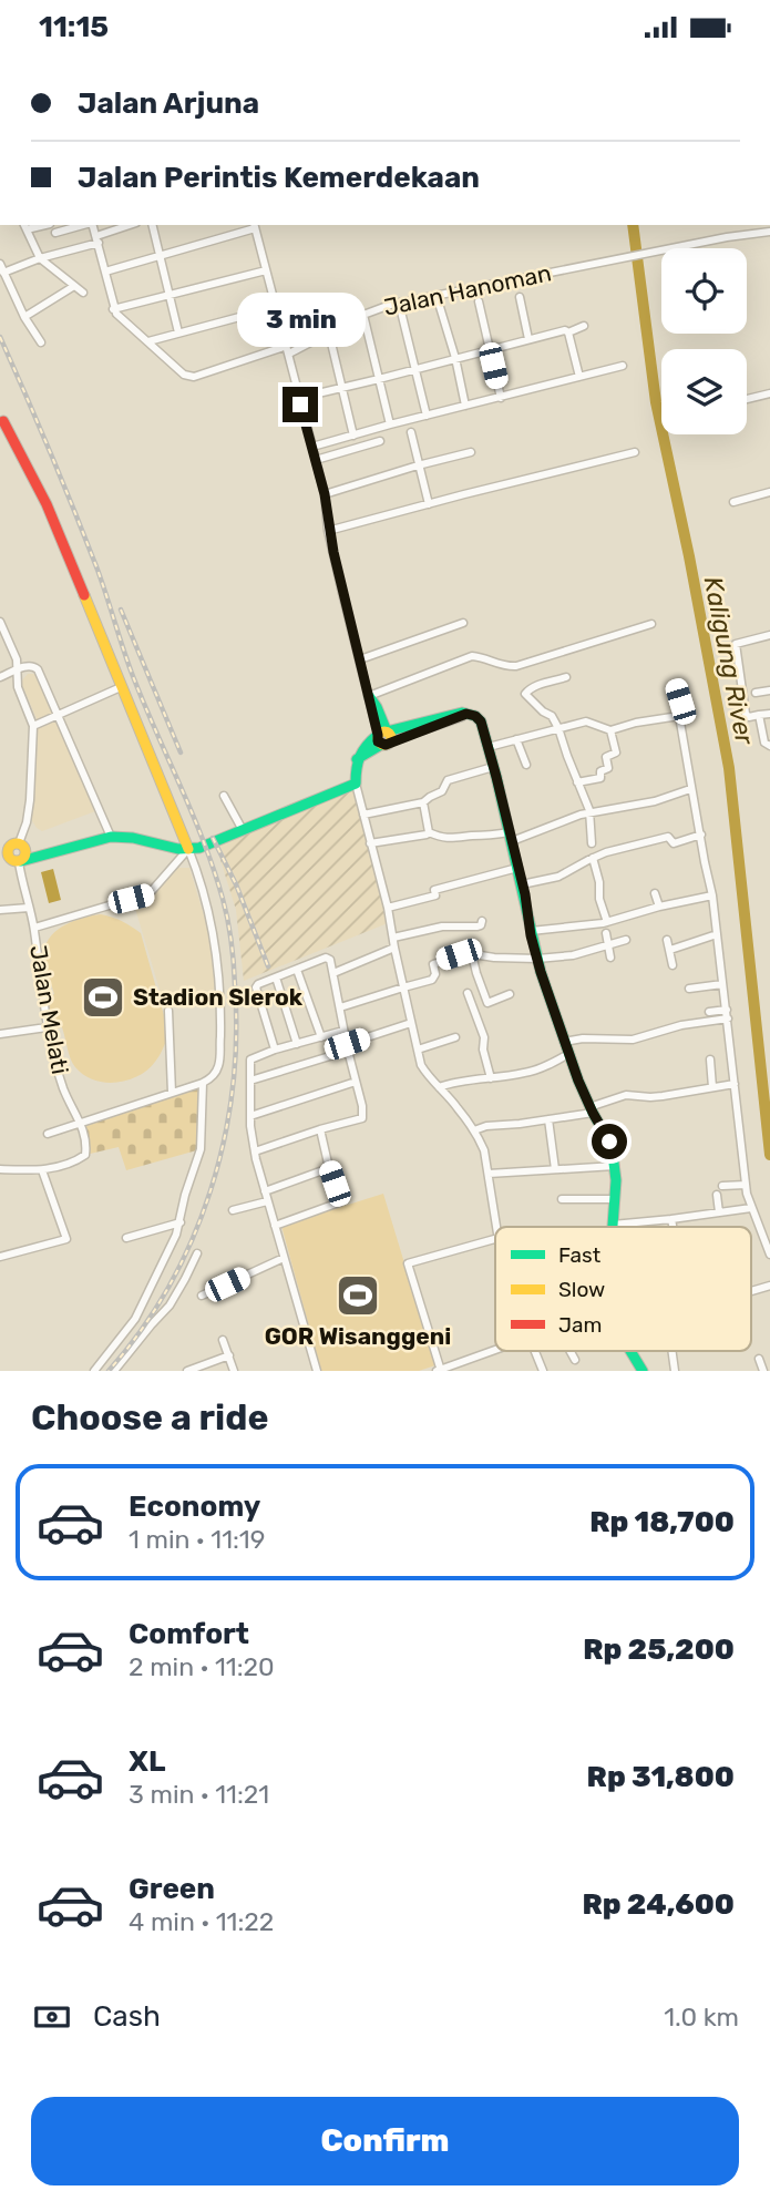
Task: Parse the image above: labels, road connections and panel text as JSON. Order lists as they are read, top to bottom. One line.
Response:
{"streets":{"street":["Jalan Hanoman","Jalan Melati"]},"water":["Kaligung River"],"places":{"sports":["Stadion Slerok","GOR Wisanggeni"]},"legend":["Fast","Slow","Jam"],"page":{"status":"11:15","banner":["Jalan Arjuna","Jalan Perintis Kemerdekaan"],"bubble":"3 min","heading":"Choose a ride","list":[{"name":"Economy","note":"1 min · 11:19","value":"Rp 18,700"},{"name":"Comfort","note":"2 min · 11:20","value":"Rp 25,200"},{"name":"XL","note":"3 min · 11:21","value":"Rp 31,800"},{"name":"Green","note":"4 min · 11:22","value":"Rp 24,600"}],"pay":["Cash","1.0 km"],"buttons":"Confirm"}}
